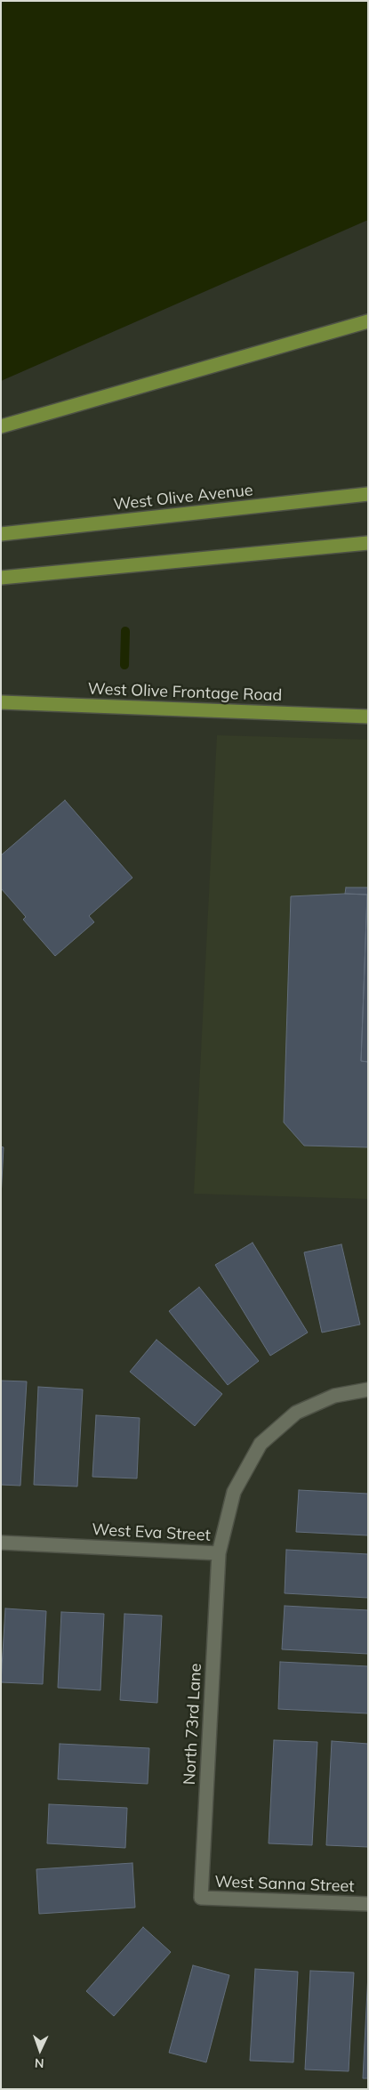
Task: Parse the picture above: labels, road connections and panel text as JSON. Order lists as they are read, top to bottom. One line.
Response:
{"streets":{"main road":["West Olive Avenue","West Olive Frontage Road"],"street":["West Eva Street","North 73rd Lane","West Sanna Street"]},"crossings":[["West Eva Street","North 73rd Lane"],["North 73rd Lane","West Sanna Street"]],"north":"bottom"}
